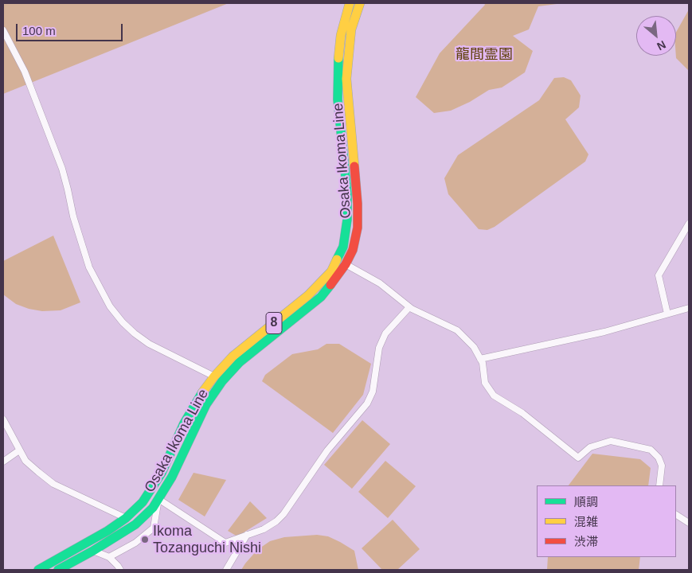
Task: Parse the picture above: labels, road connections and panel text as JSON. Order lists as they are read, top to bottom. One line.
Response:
{"streets":{"main road":["Osaka Ikoma Line","8"]},"parks":["龍間霊園"],"places":["Ikoma Tozanguchi Nishi"],"legend":["順調","混雑","渋滞"],"scale_bar":"100 m","north":"bottom right"}
